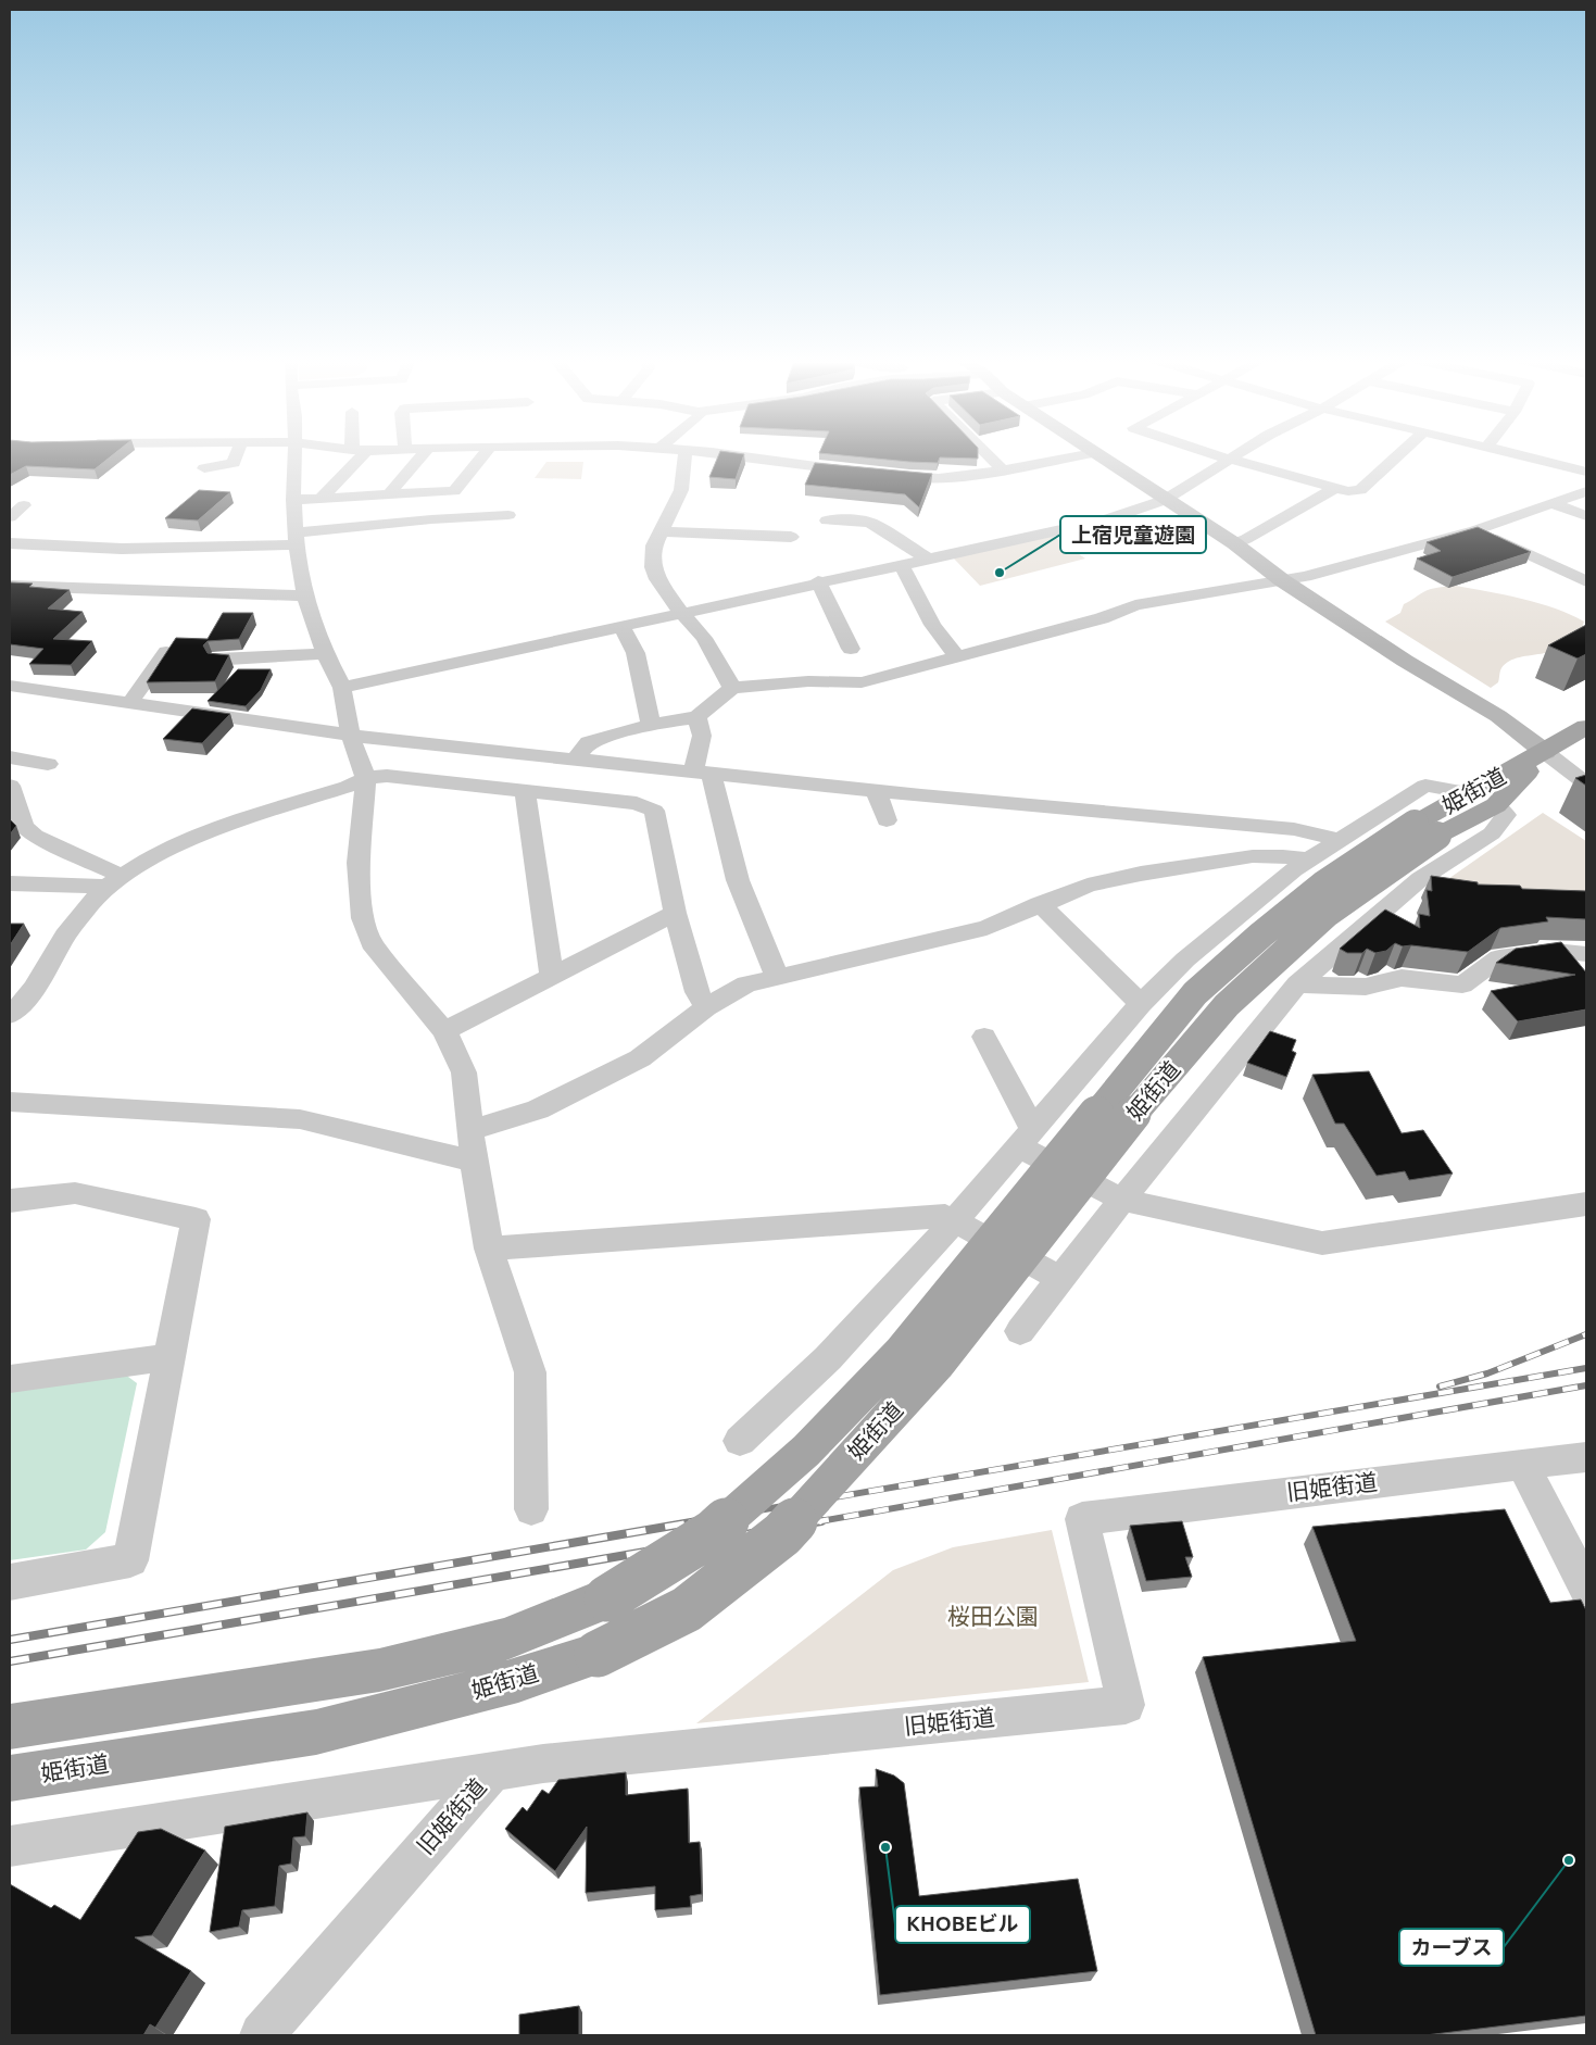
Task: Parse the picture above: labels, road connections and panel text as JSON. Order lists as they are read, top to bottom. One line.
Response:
{"streets":{"main road":["姫街道"],"street":["旧姫街道"]},"parks":["桜田公園"],"places":["上宿児童遊園","KHOBEビル","カーブス"]}
